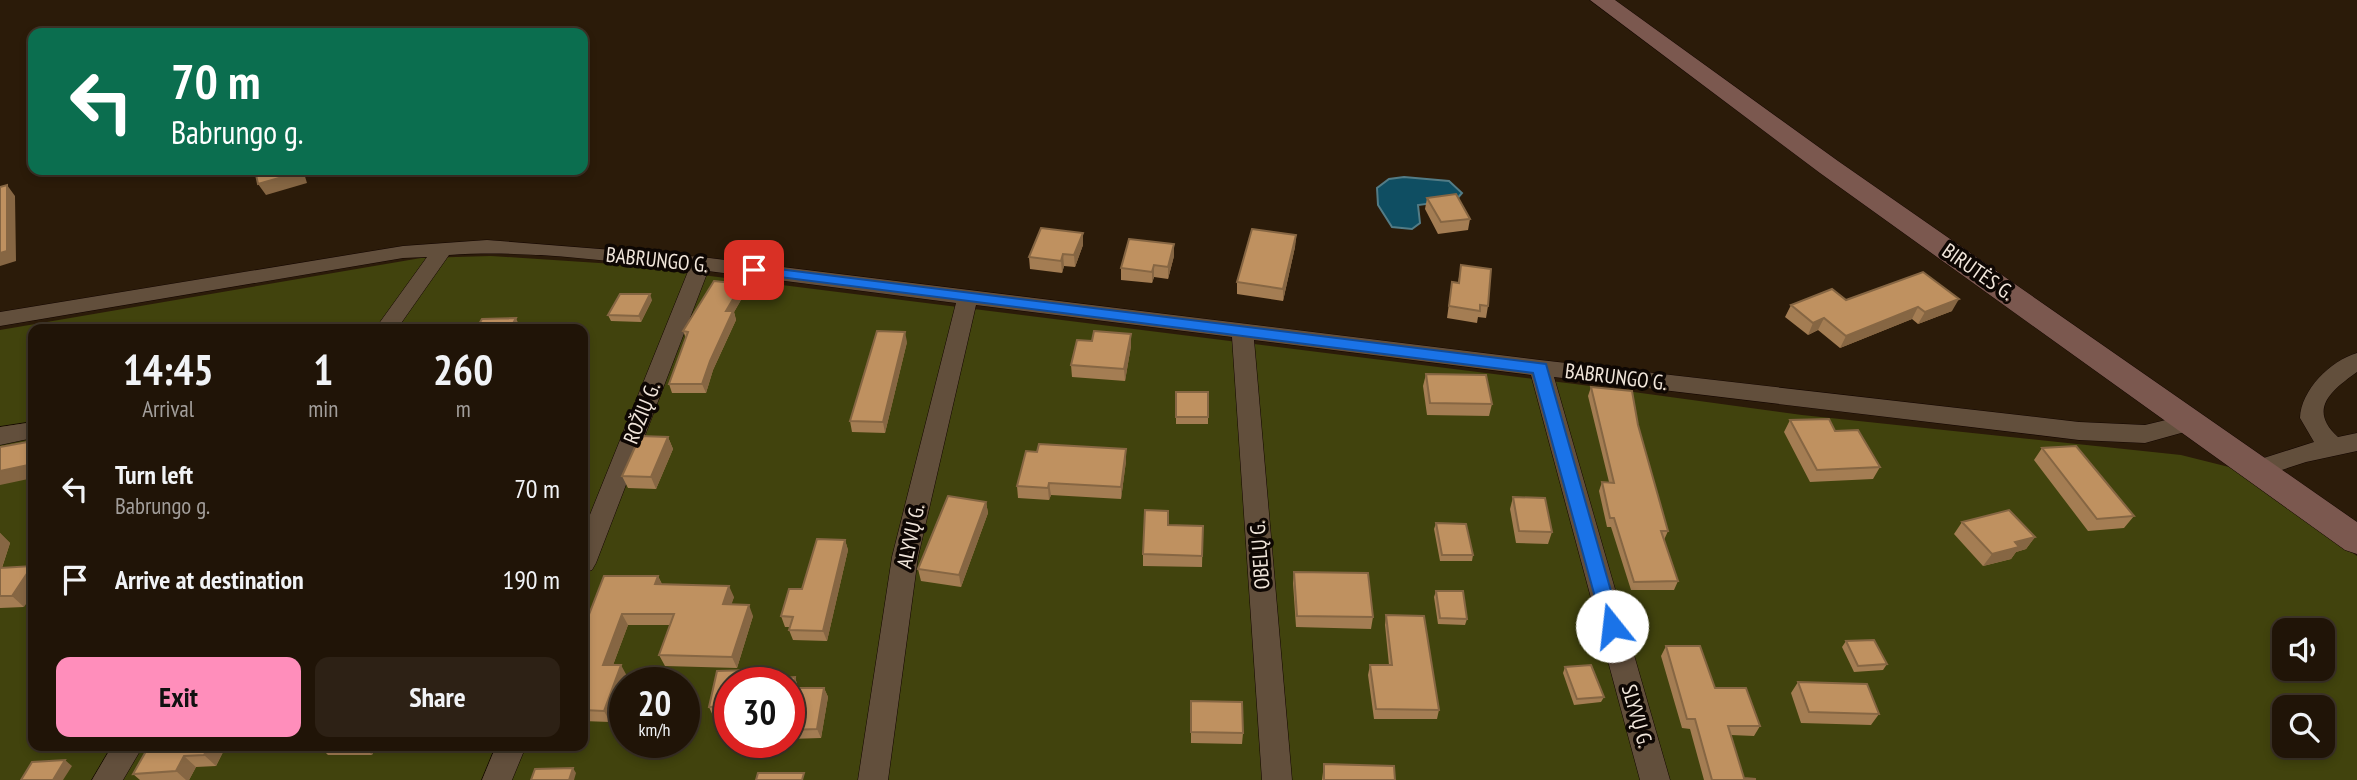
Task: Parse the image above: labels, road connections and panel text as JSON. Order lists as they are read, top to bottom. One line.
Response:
{"streets":{"main road":["BIRUTĖS G."],"street":["BABRUNGO G.","ROŽIŲ G.","ALYVŲ G.","OBELŲ G.","SLYVŲ G."]},"crossings":[["BABRUNGO G.","BIRUTĖS G."],["BABRUNGO G.","ROŽIŲ G."],["BABRUNGO G.","ALYVŲ G."],["BABRUNGO G.","OBELŲ G."],["BABRUNGO G.","SLYVŲ G."]],"page":{"turn":["70 m","Babrungo g."],"eta":["14:45","Arrival","1","min","260","m"],"list":[{"name":"Turn left","note":"Babrungo g.","value":"70 m"},{"name":"Arrive at destination","value":"190 m"}],"buttons":["Exit","Share"],"speed":"20 km/h","limit":"30"}}
